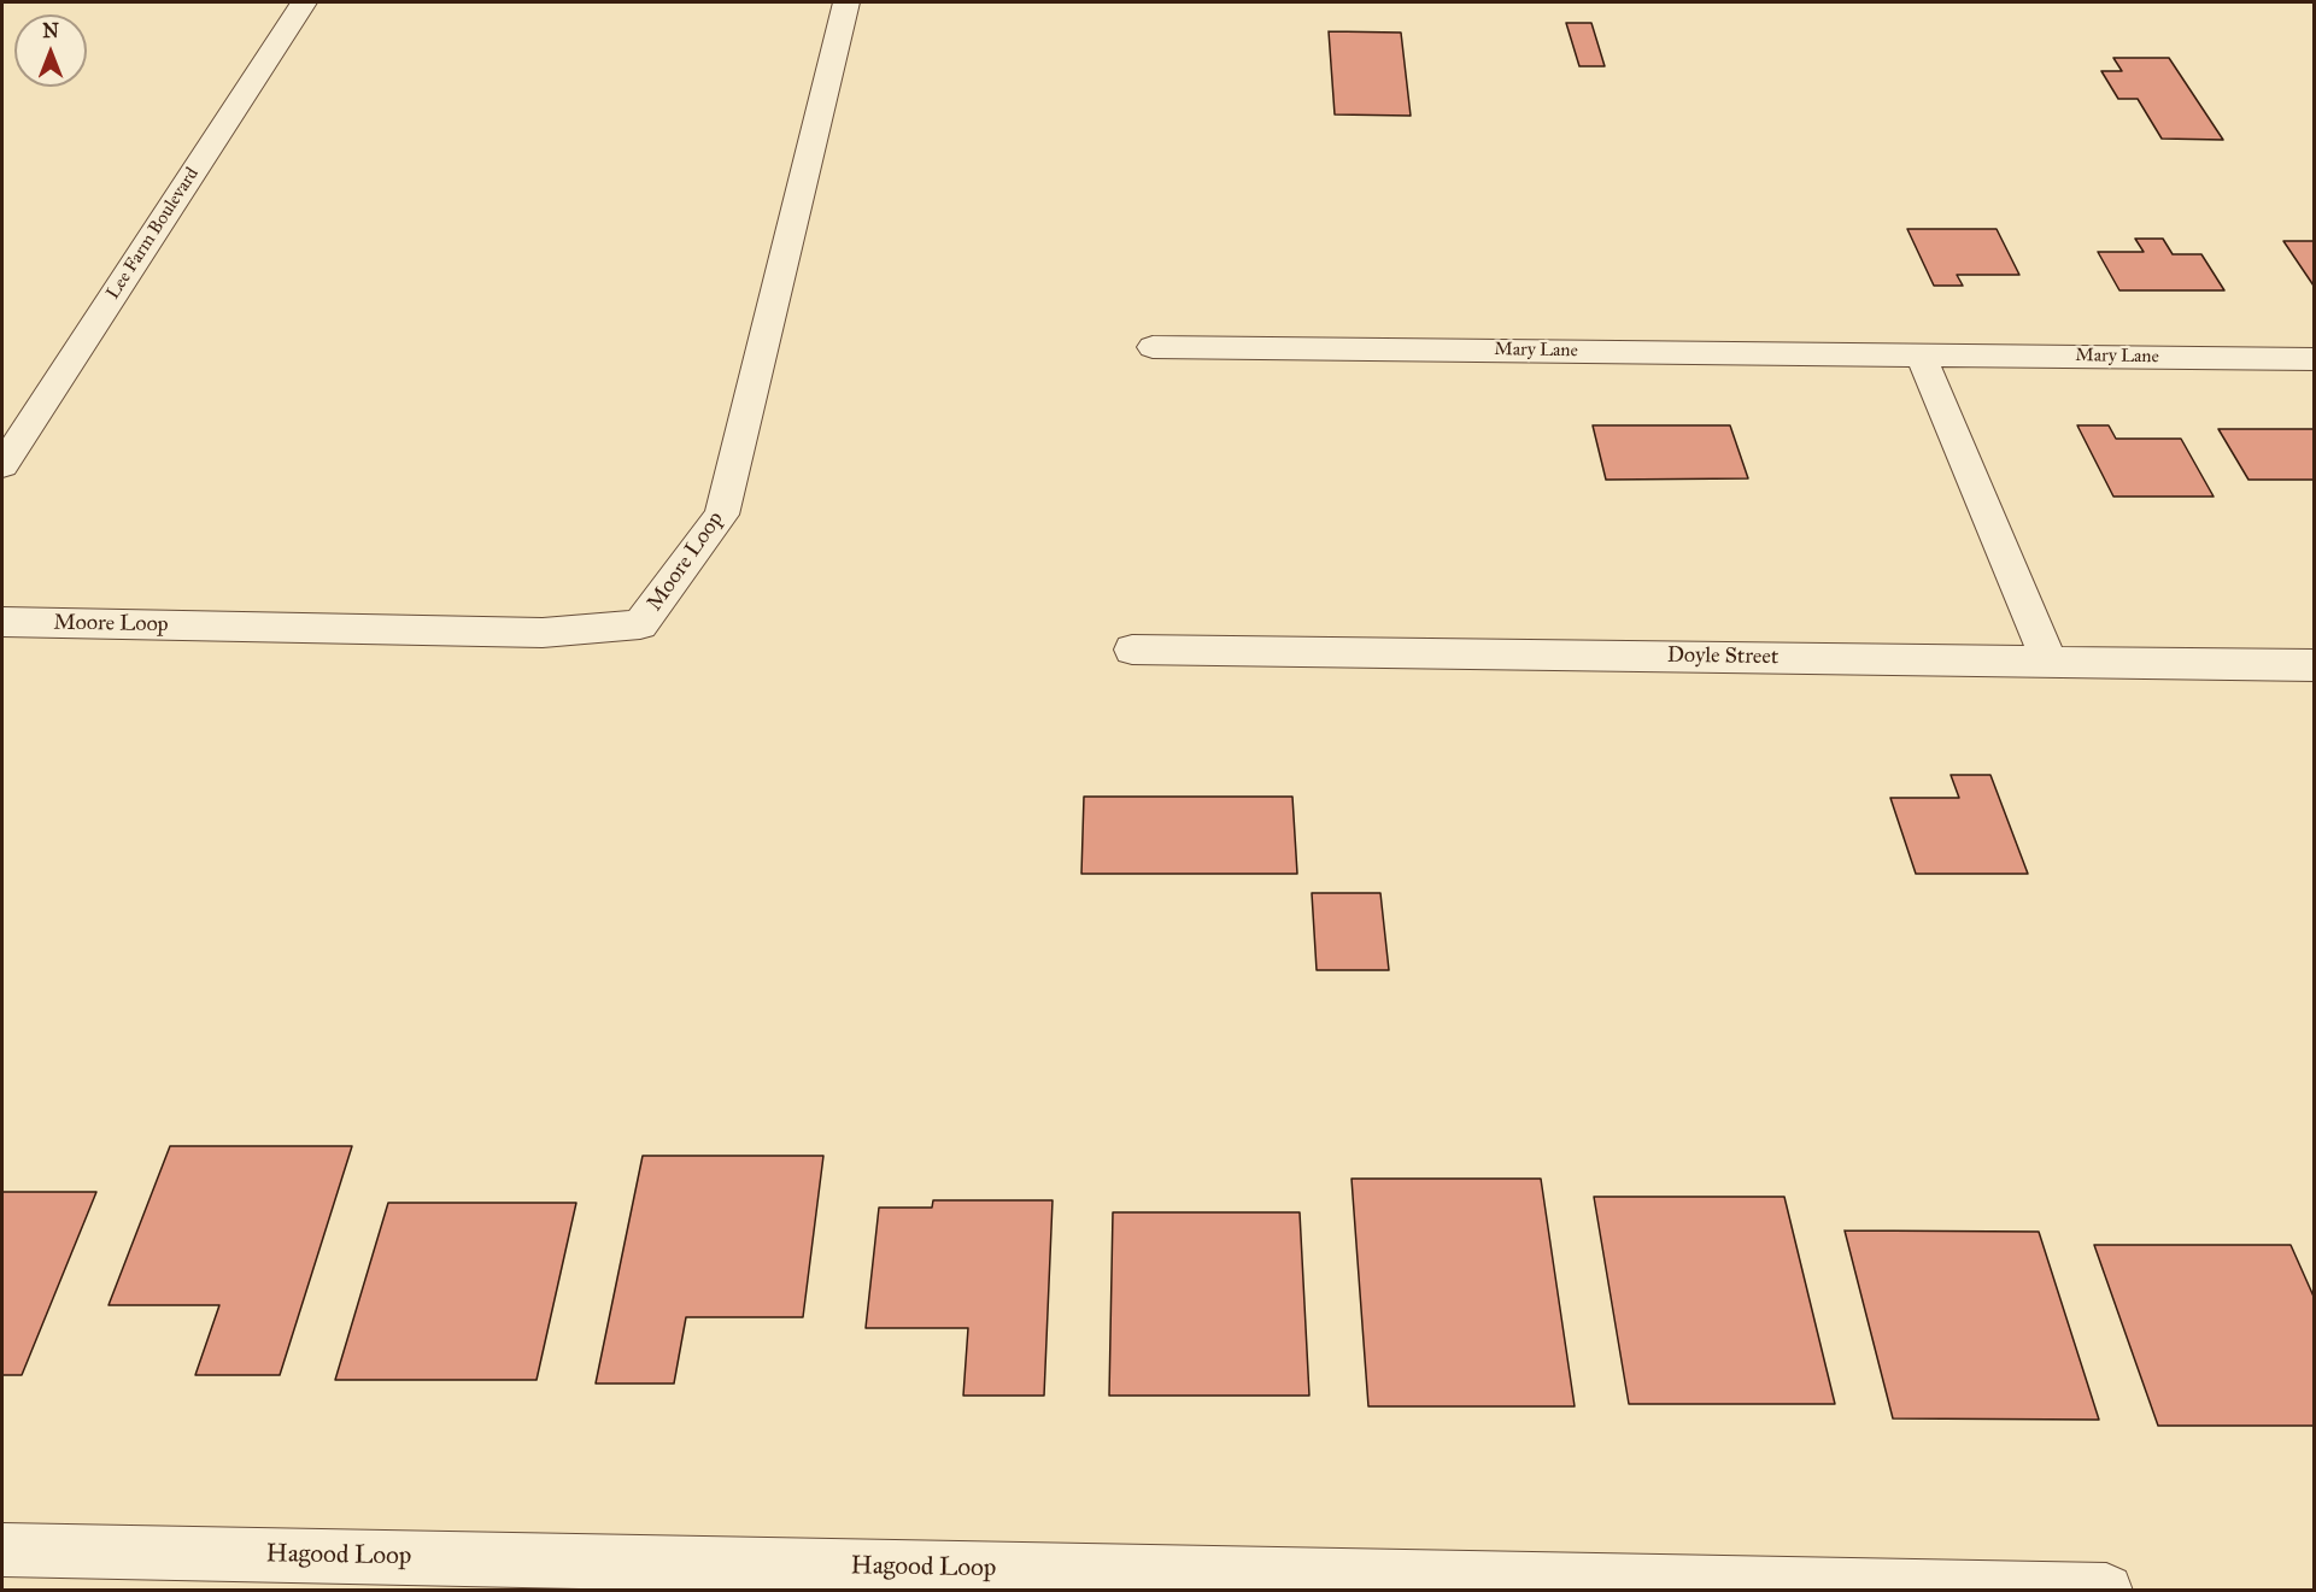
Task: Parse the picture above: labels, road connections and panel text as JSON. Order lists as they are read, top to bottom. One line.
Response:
{"streets":{"street":["Lee Farm Boulevard","Mary Lane","Moore Loop","Doyle Street","Hagood Loop"]},"north":"top"}
